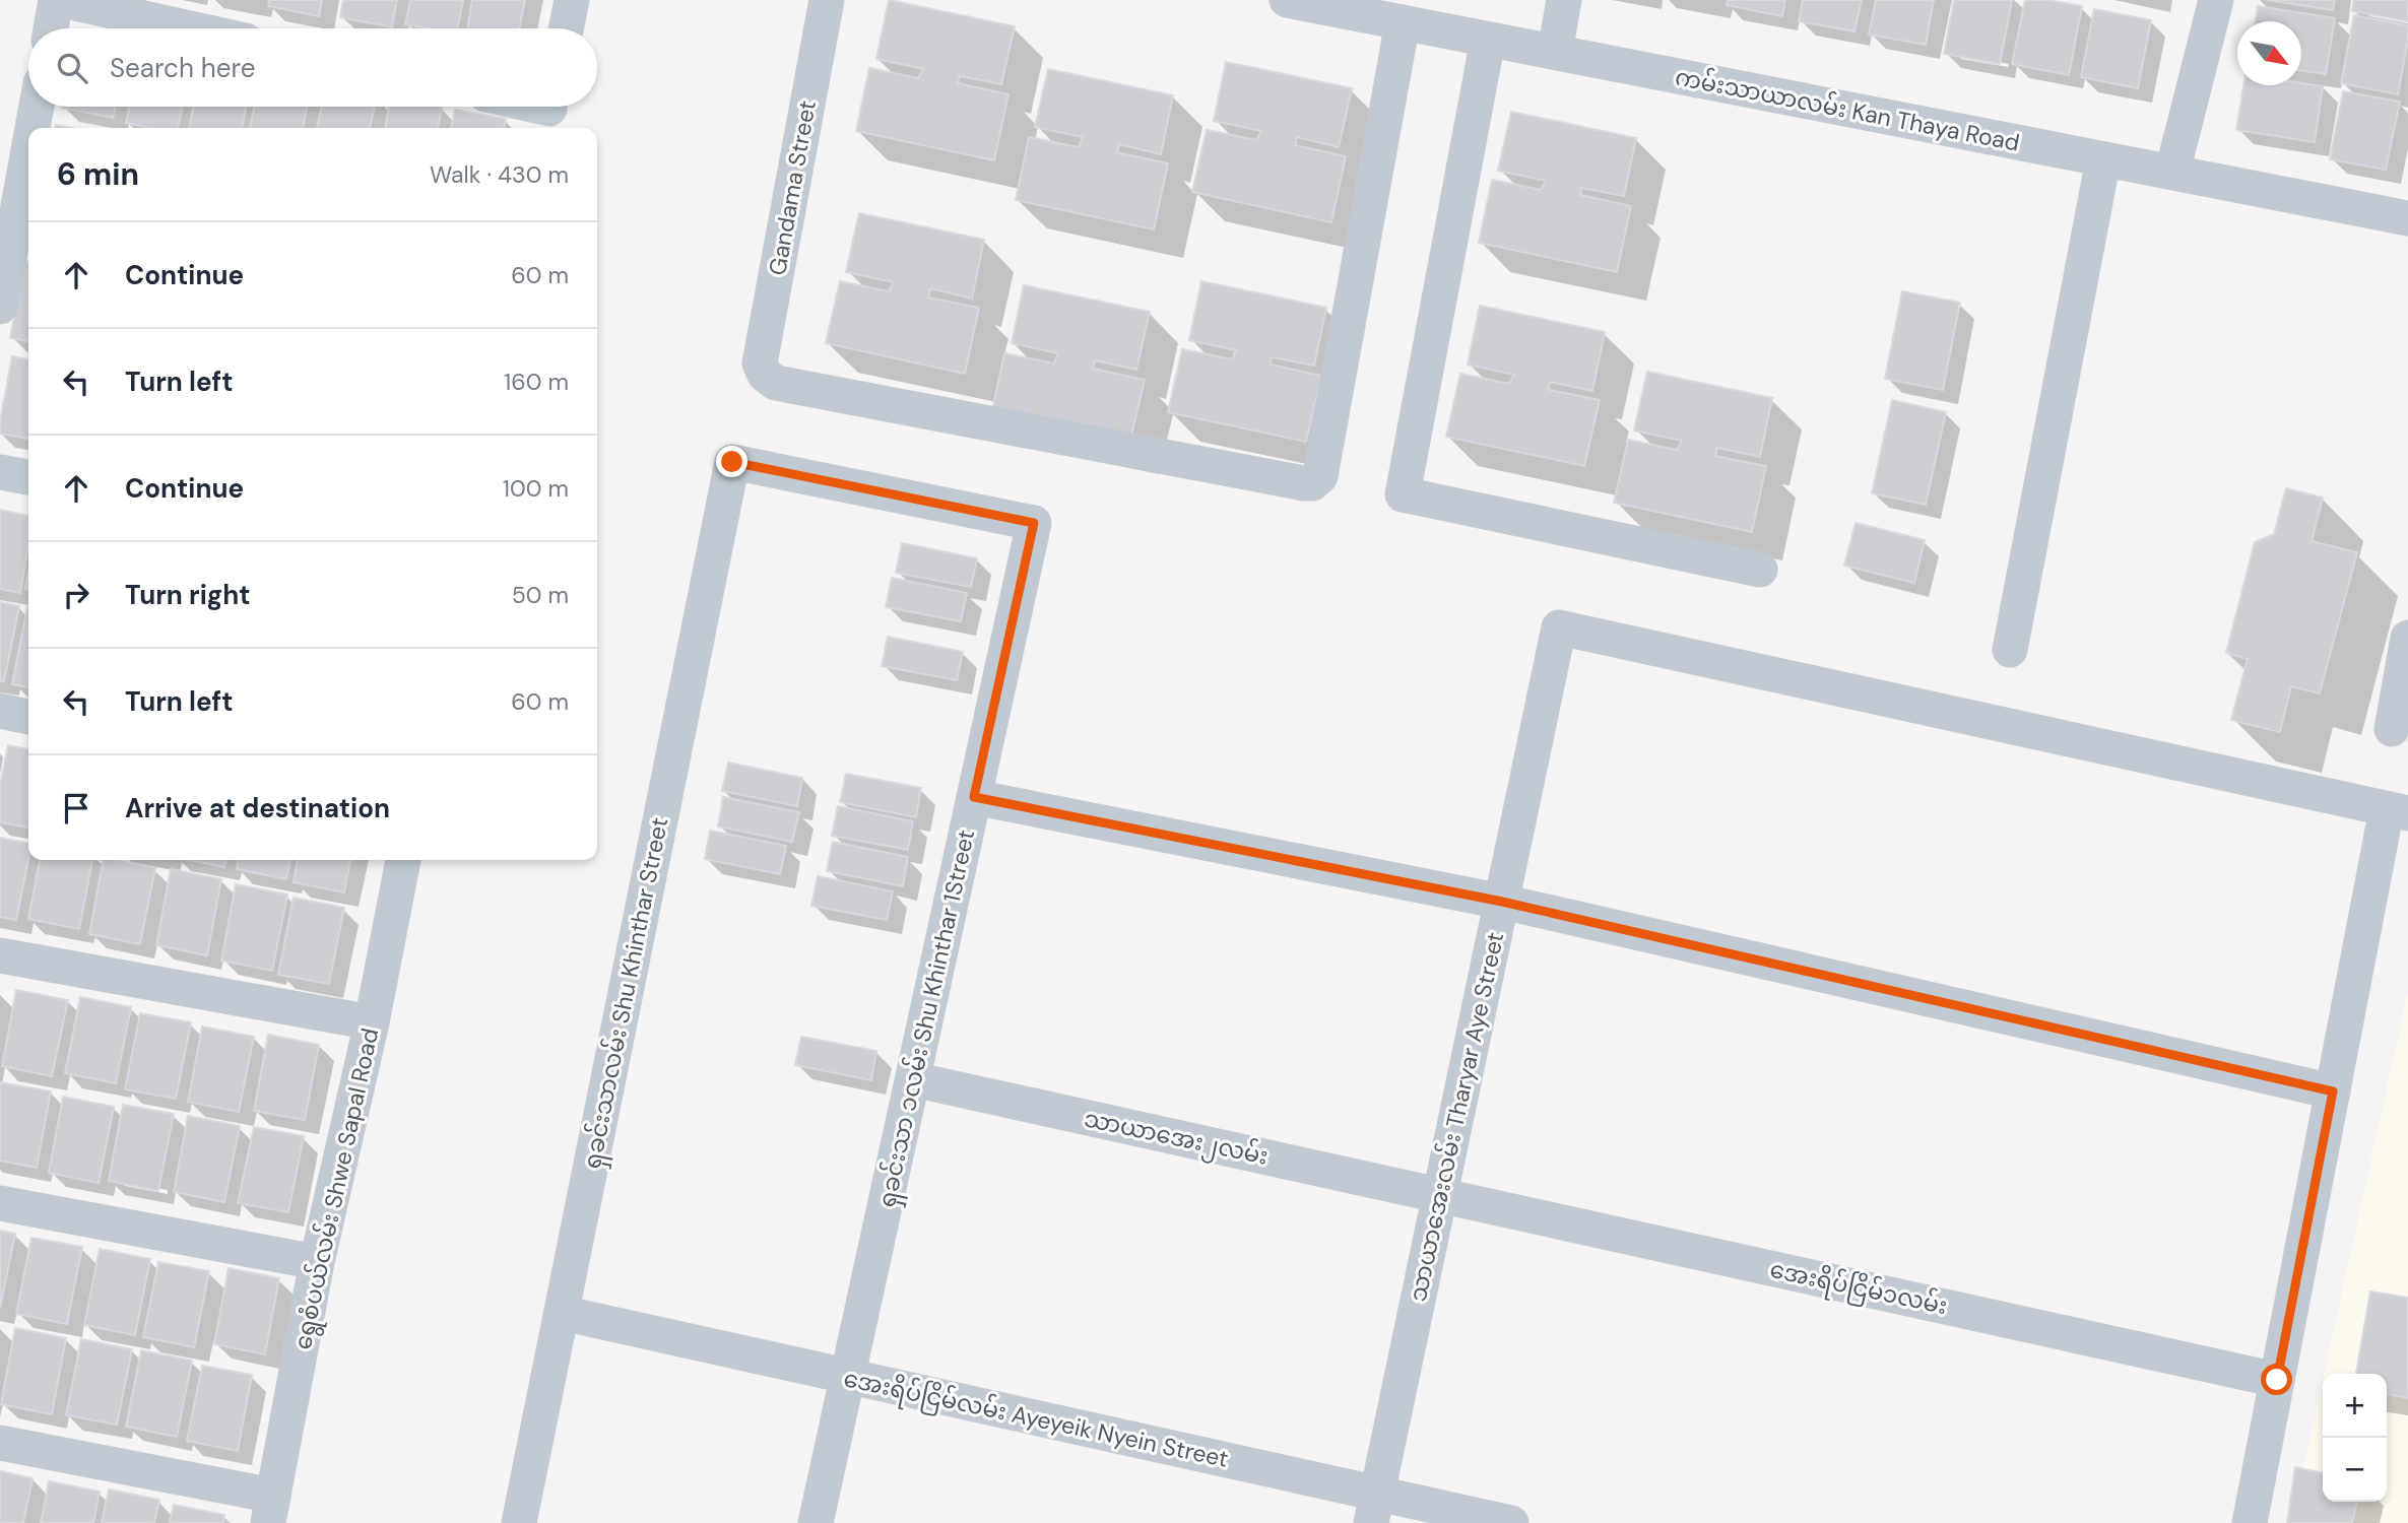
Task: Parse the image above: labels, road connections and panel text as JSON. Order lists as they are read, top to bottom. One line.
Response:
{"streets":{"street":["ကမ်းသာယာလမ်း Kan Thaya Road","Gandama Street","ရှခင်းသာလမ်း Shu Khinthar Street","ရှခင်းသာ ၁လမ်း Shu Khinthar 1Street","သာယာအေးလမ်း Tharyar Aye Street","သာယာအေး၂လမ်း","ရွေစံပယ်လမ်း Shwe Sapal Road","အေးရိပ်ငြိမ်၁လမ်း","အေးရိပ်ငြိမ်လမ်း Ayeyeik Nyein Street"]},"crossings":[["ကမ်းသာယာလမ်း Kan Thaya Road","Gandama Street"],["ရှခင်းသာလမ်း Shu Khinthar Street","ရှခင်းသာ ၁လမ်း Shu Khinthar 1Street"],["ရှခင်းသာလမ်း Shu Khinthar Street","အေးရိပ်ငြိမ်လမ်း Ayeyeik Nyein Street"],["ရှခင်းသာ ၁လမ်း Shu Khinthar 1Street","သာယာအေး၂လမ်း"],["ရှခင်းသာ ၁လမ်း Shu Khinthar 1Street","အေးရိပ်ငြိမ်လမ်း Ayeyeik Nyein Street"],["သာယာအေးလမ်း Tharyar Aye Street","သာယာအေး၂လမ်း"],["သာယာအေးလမ်း Tharyar Aye Street","အေးရိပ်ငြိမ်၁လမ်း"],["သာယာအေးလမ်း Tharyar Aye Street","အေးရိပ်ငြိမ်လမ်း Ayeyeik Nyein Street"],["သာယာအေး၂လမ်း","အေးရိပ်ငြိမ်၁လမ်း"]],"north":"bottom right","page":{"search":"Search here","heading":["6 min","Walk · 430 m"],"list":[["Continue","60 m"],["Turn left","160 m"],["Continue","100 m"],["Turn right","50 m"],["Turn left","60 m"],"Arrive at destination"],"map_buttons":["+","−"]}}
